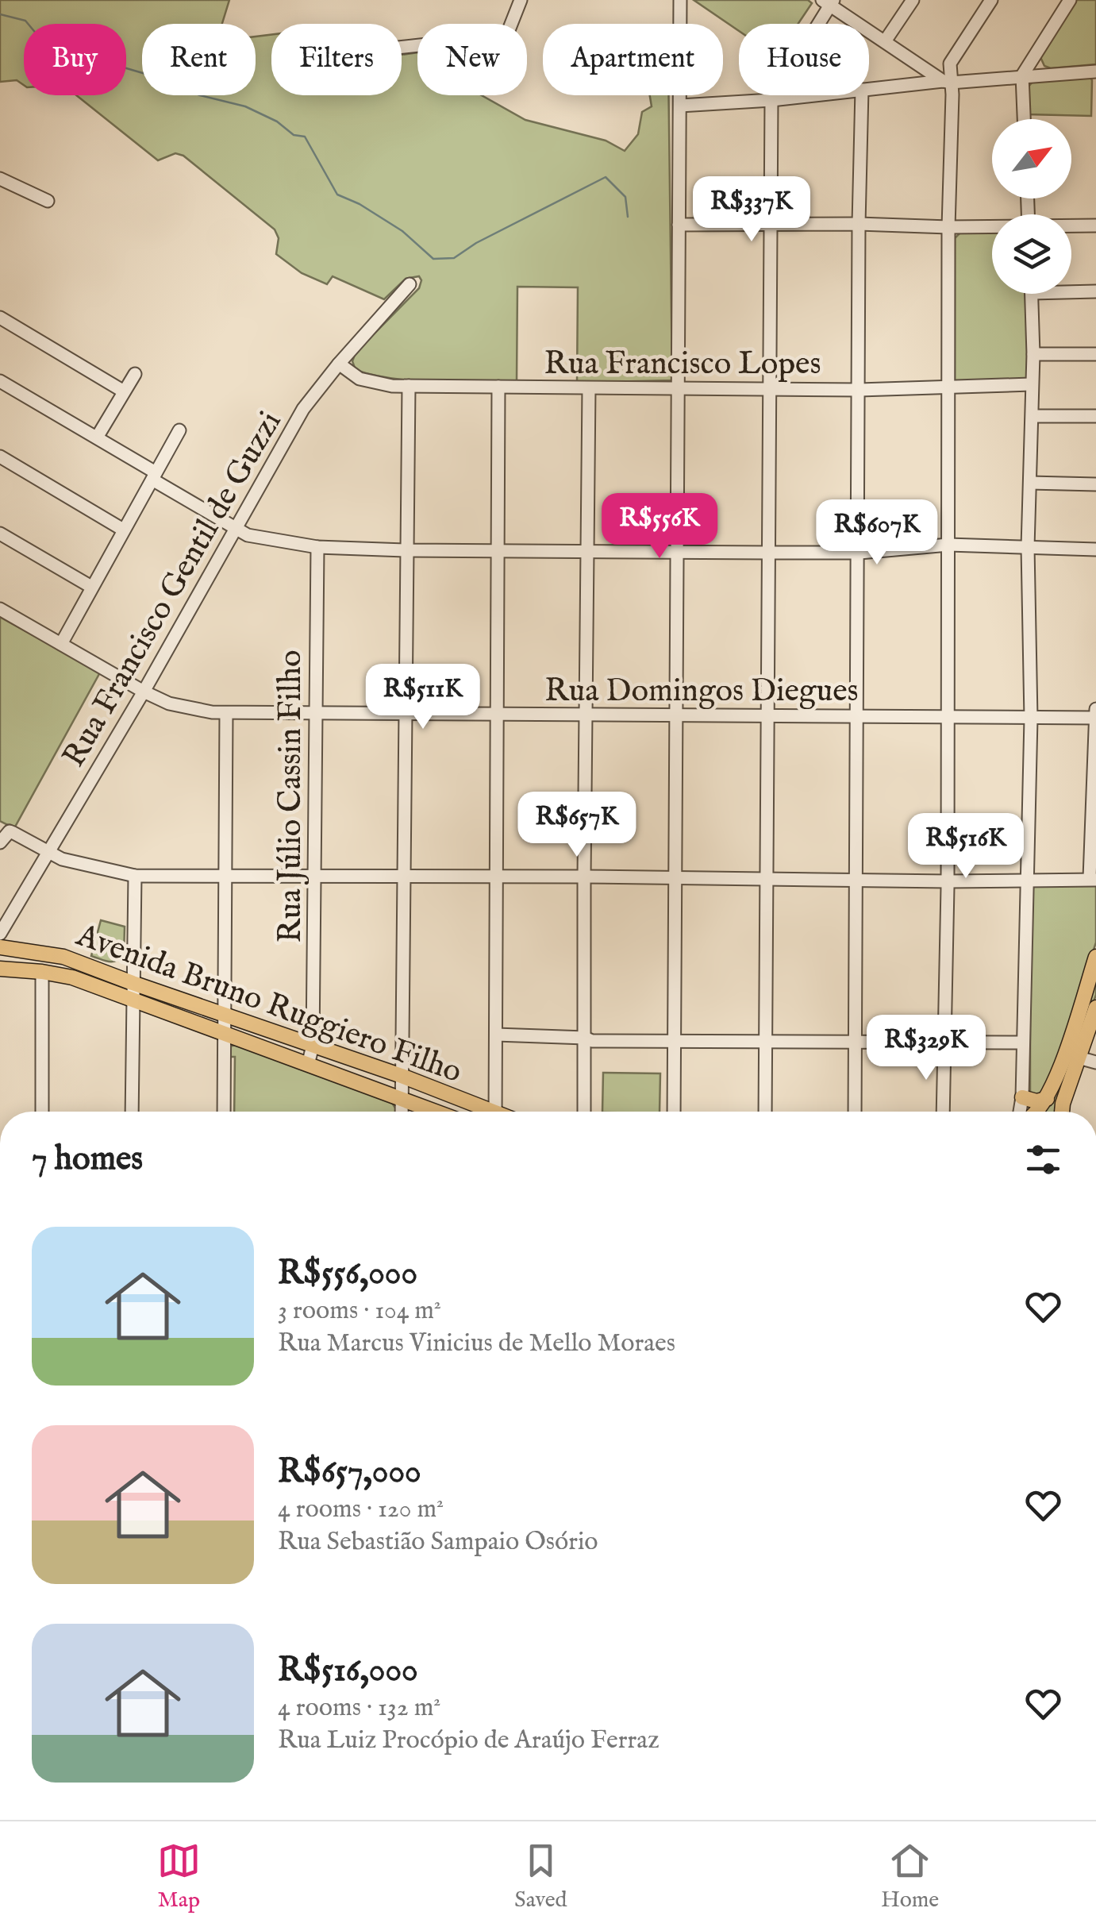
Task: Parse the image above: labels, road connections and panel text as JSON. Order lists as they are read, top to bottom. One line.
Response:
{"streets":{"main road":["Avenida Bruno Ruggiero Filho"],"street":["Rua Francisco Lopes","Rua Francisco Gentil de Guzzi","Rua Domingos Diegues","Rua Júlio Cassin Filho"]},"crossings":[["Rua Francisco Lopes","Rua Francisco Gentil de Guzzi"],["Rua Francisco Gentil de Guzzi","Rua Domingos Diegues"],["Rua Domingos Diegues","Rua Júlio Cassin Filho"],["Rua Júlio Cassin Filho","Avenida Bruno Ruggiero Filho"]],"north":"top right","page":{"chip":["Buy","Rent","Filters","New","Apartment","House"],"price":["R$337K","R$556K","R$607K","R$511K","R$657K","R$516K","R$329K"],"heading":"7 homes","list":[{"name":"R$556,000","note":"3 rooms · 104 m² · Rua Marcus Vinicius de Mello Moraes"},{"name":"R$657,000","note":"4 rooms · 120 m² · Rua Sebastião Sampaio Osório"},{"name":"R$516,000","note":"4 rooms · 132 m² · Rua Luiz Procópio de Araújo Ferraz"}],"tabs":["Map","Saved","Home"]}}
